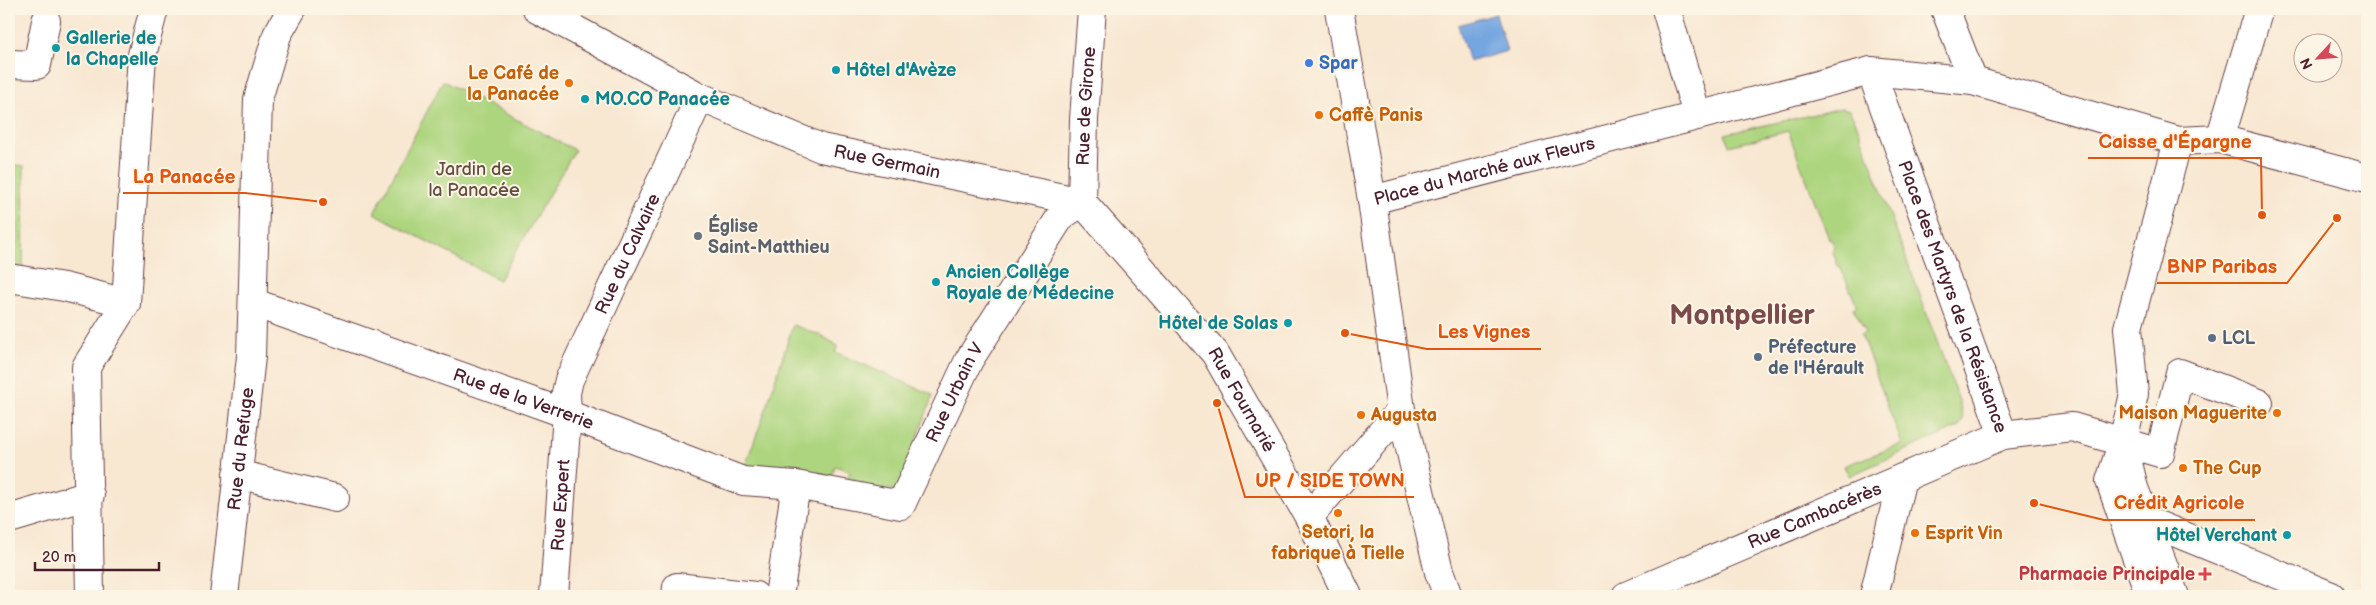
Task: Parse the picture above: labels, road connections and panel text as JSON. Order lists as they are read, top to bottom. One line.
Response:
{"streets":{"street":["Rue de Girone","Rue Germain","Place du Marché aux Fleurs","Rue du Calvaire","Place des Martyrs de la Résistance","Rue Urbain V","Rue de la Verrerie","Rue Fournarié","Rue du Refuge","Rue Expert","Rue Cambacérès"]},"crossings":[["Rue de Girone","Rue Germain"],["Rue de Girone","Rue Urbain V"],["Rue de Girone","Rue Fournarié"],["Rue Germain","Rue du Calvaire"],["Rue Germain","Rue Urbain V"],["Rue Germain","Rue Fournarié"],["Place du Marché aux Fleurs","Place des Martyrs de la Résistance"],["Rue du Calvaire","Rue de la Verrerie"],["Rue du Calvaire","Rue Expert"],["Place des Martyrs de la Résistance","Rue Cambacérès"],["Rue Urbain V","Rue de la Verrerie"],["Rue Urbain V","Rue Fournarié"],["Rue de la Verrerie","Rue du Refuge"],["Rue de la Verrerie","Rue Expert"]],"districts":["Montpellier"],"parks":["Jardin de la Panacée"],"places":{"other":["Gallerie de la Chapelle","Spar","Hôtel d'Avèze","Le Café de la Panacée","MO.CO Panacée","Caffè Panis","La Panacée","Caisse d'Épargne","BNP Paribas","Église Saint-Matthieu","Ancien Collège Royale de Médecine","Hôtel de Solas","Les Vignes","LCL","Préfecture de l'Hérault","UP / SIDE TOWN","Maison Maguerite","Augusta","The Cup","Crédit Agricole","Setori, la fabrique à Tielle","Esprit Vin","Hôtel Verchant"],"health":["Pharmacie Principale"]},"scale_bar":"20 m","north":"bottom left"}
